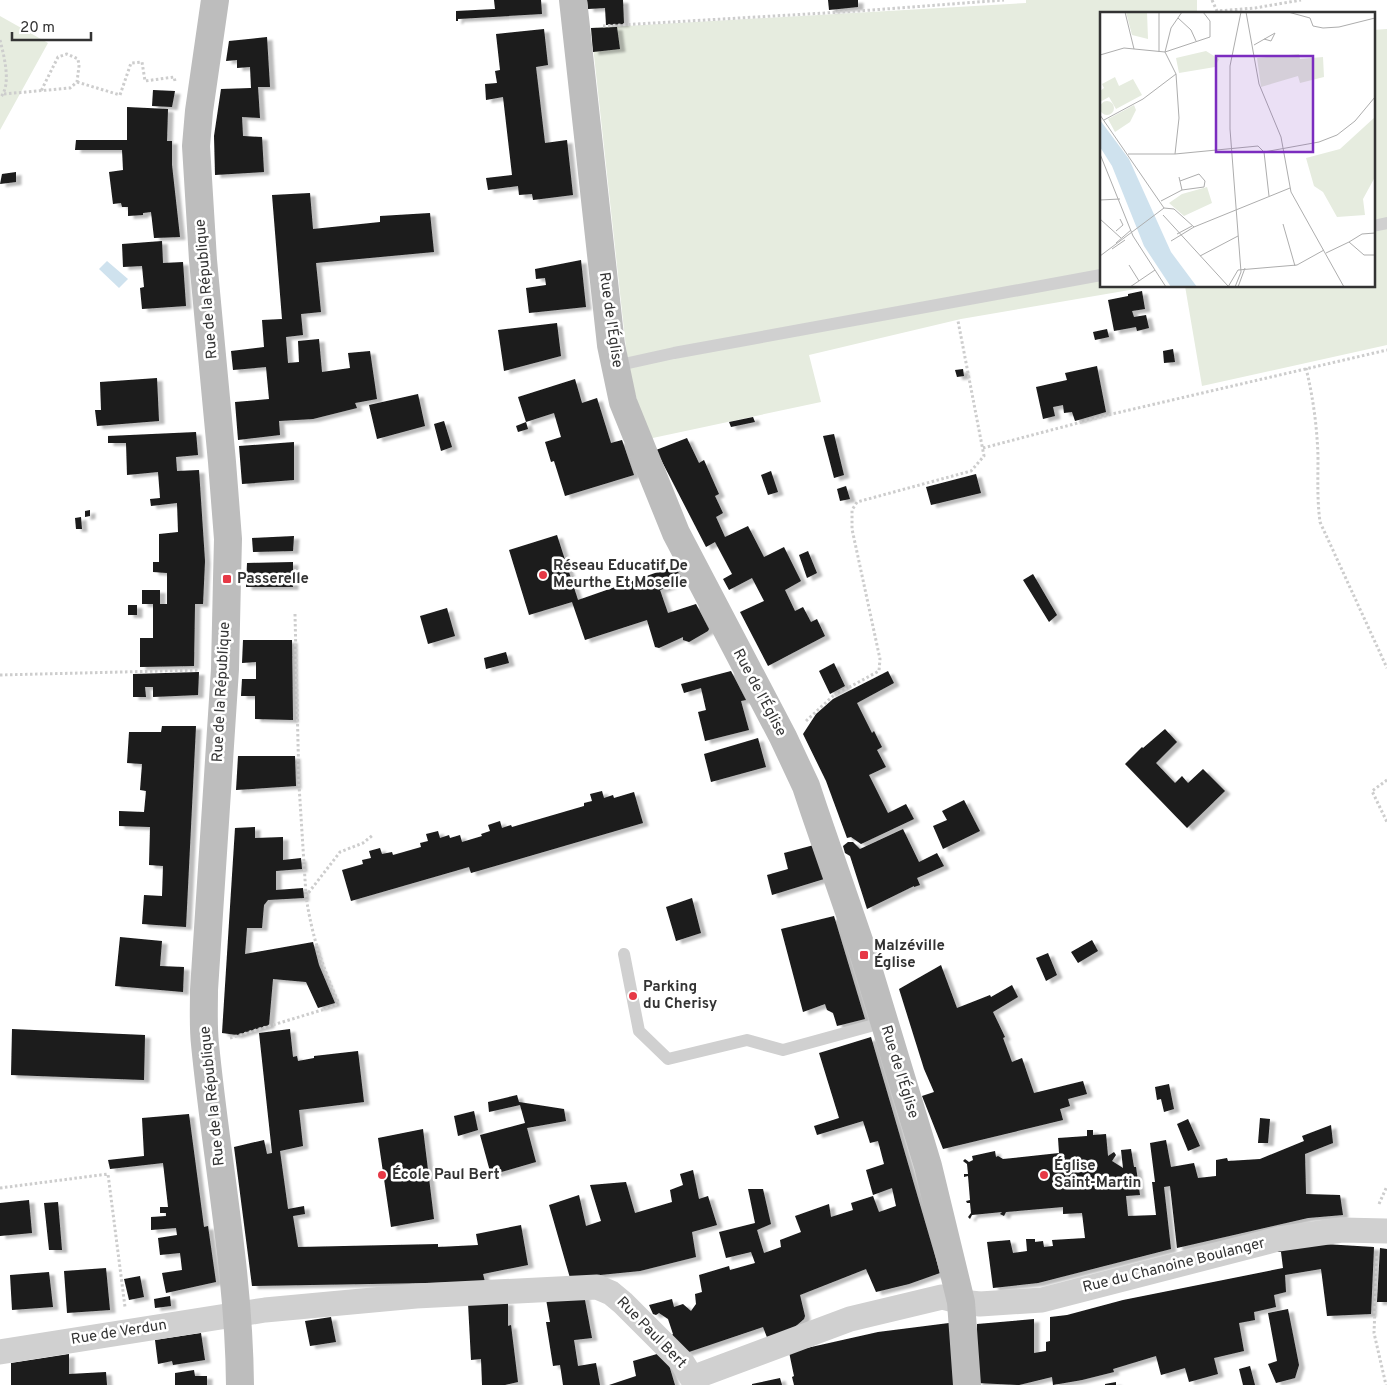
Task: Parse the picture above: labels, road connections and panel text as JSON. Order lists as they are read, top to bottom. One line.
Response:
{"streets":{"main road":["Rue de la République","Rue de l'Église"],"street":["Rue du Chanoine Boulanger","Rue de Verdun","Rue Paul Bert"]},"crossings":[["Rue de la République","Rue de Verdun"],["Rue de la République","Rue Paul Bert"],["Rue de l'Église","Rue du Chanoine Boulanger"],["Rue de l'Église","Rue Paul Bert"],["Rue du Chanoine Boulanger","Rue Paul Bert"],["Rue de Verdun","Rue Paul Bert"]],"places":{"other":["Réseau Educatif De Meurthe Et Moselle","Parking du Cherisy","École Paul Bert","Église Saint-Martin"],"transit":["Passerelle","Malzéville Église"]},"scale_bar":"20 m"}
